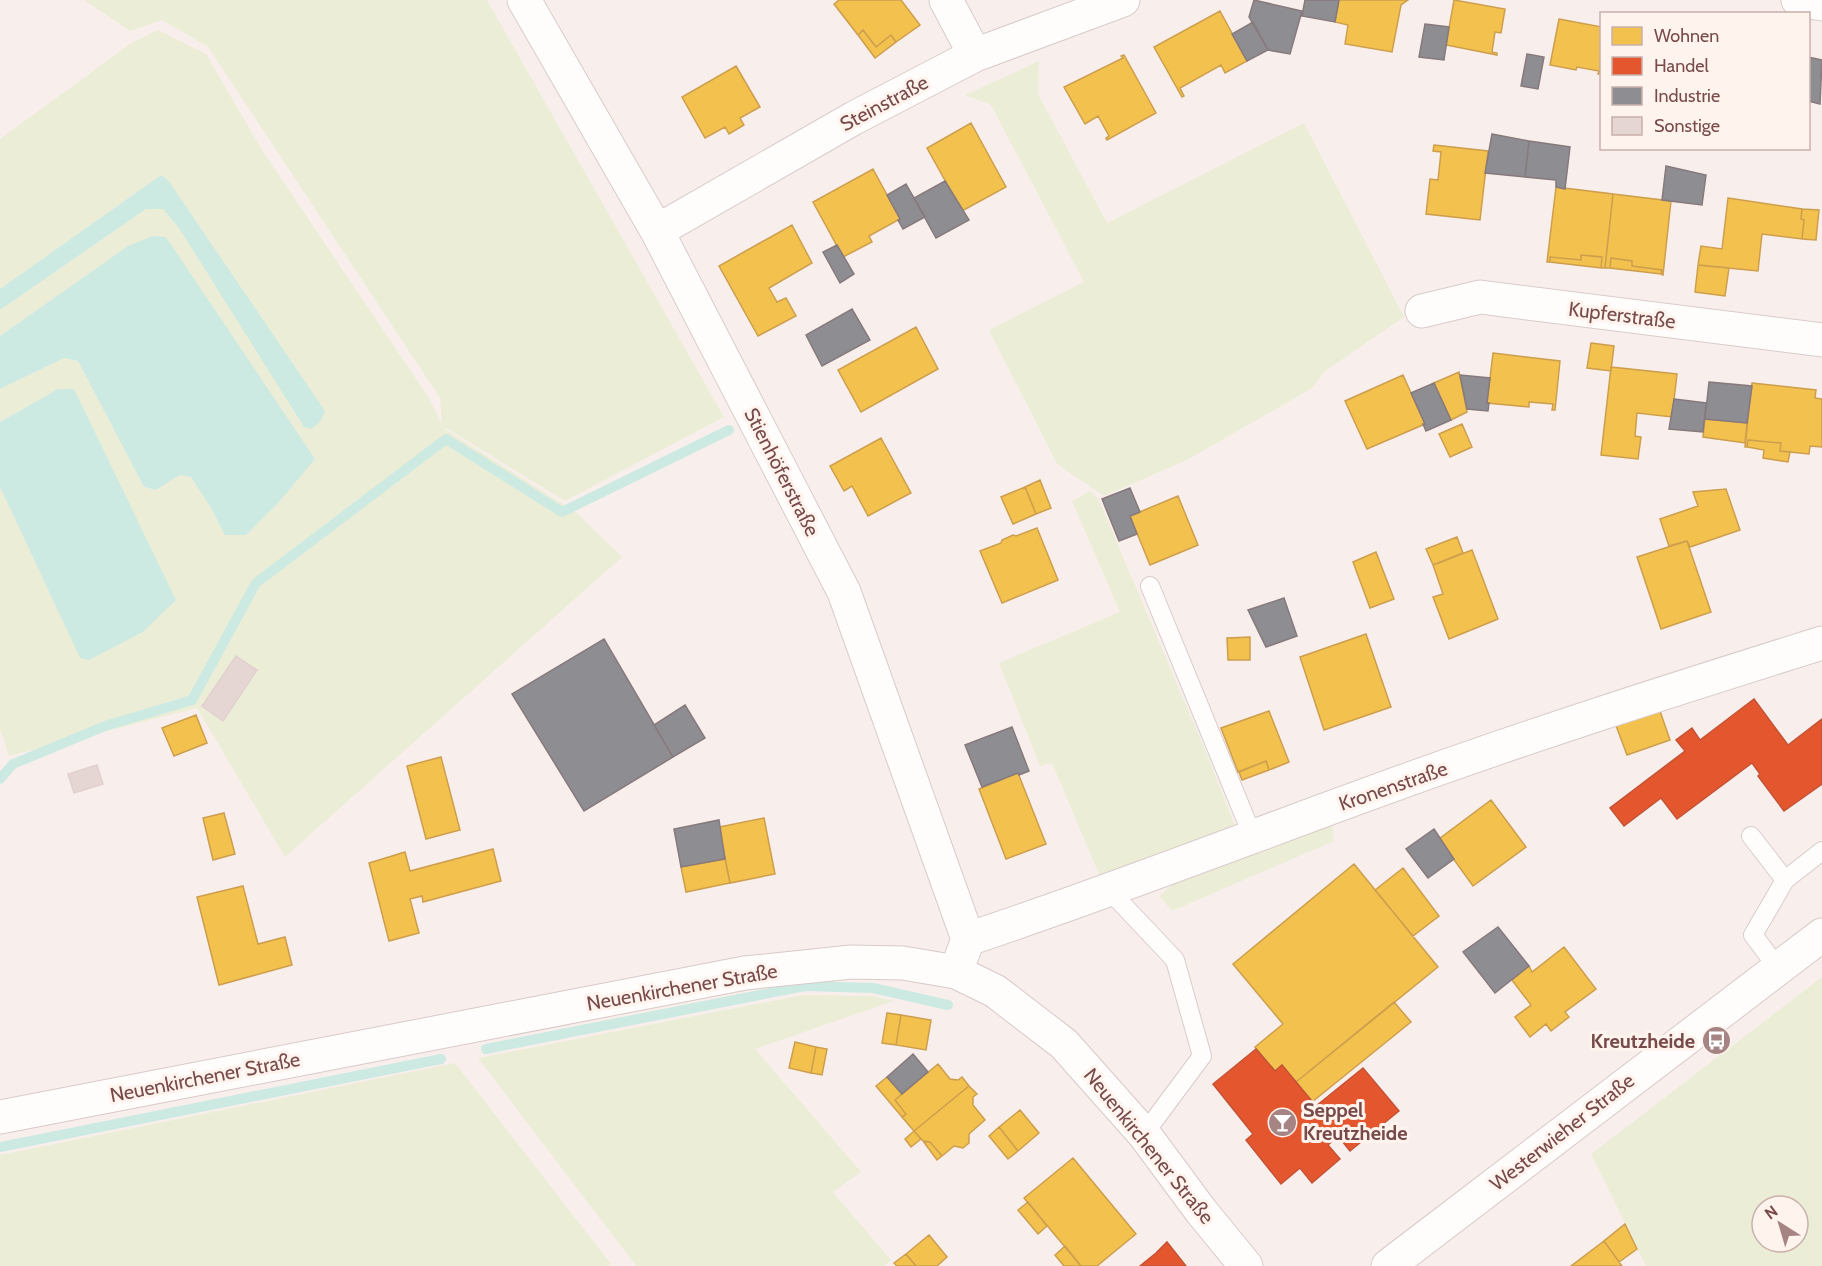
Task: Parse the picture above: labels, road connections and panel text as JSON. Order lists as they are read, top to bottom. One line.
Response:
{"streets":{"street":["Steinstraße","Kupferstraße","Stienhöferstraße","Kronenstraße","Neuenkirchener Straße","Westerwieher Straße"]},"crossings":[["Steinstraße","Stienhöferstraße"],["Stienhöferstraße","Kronenstraße"]],"places":{"bus stop":["Kreutzheide"],"bar":["Seppel Kreutzheide"]},"legend":["Wohnen","Handel","Industrie","Sonstige"],"north":"top left"}
